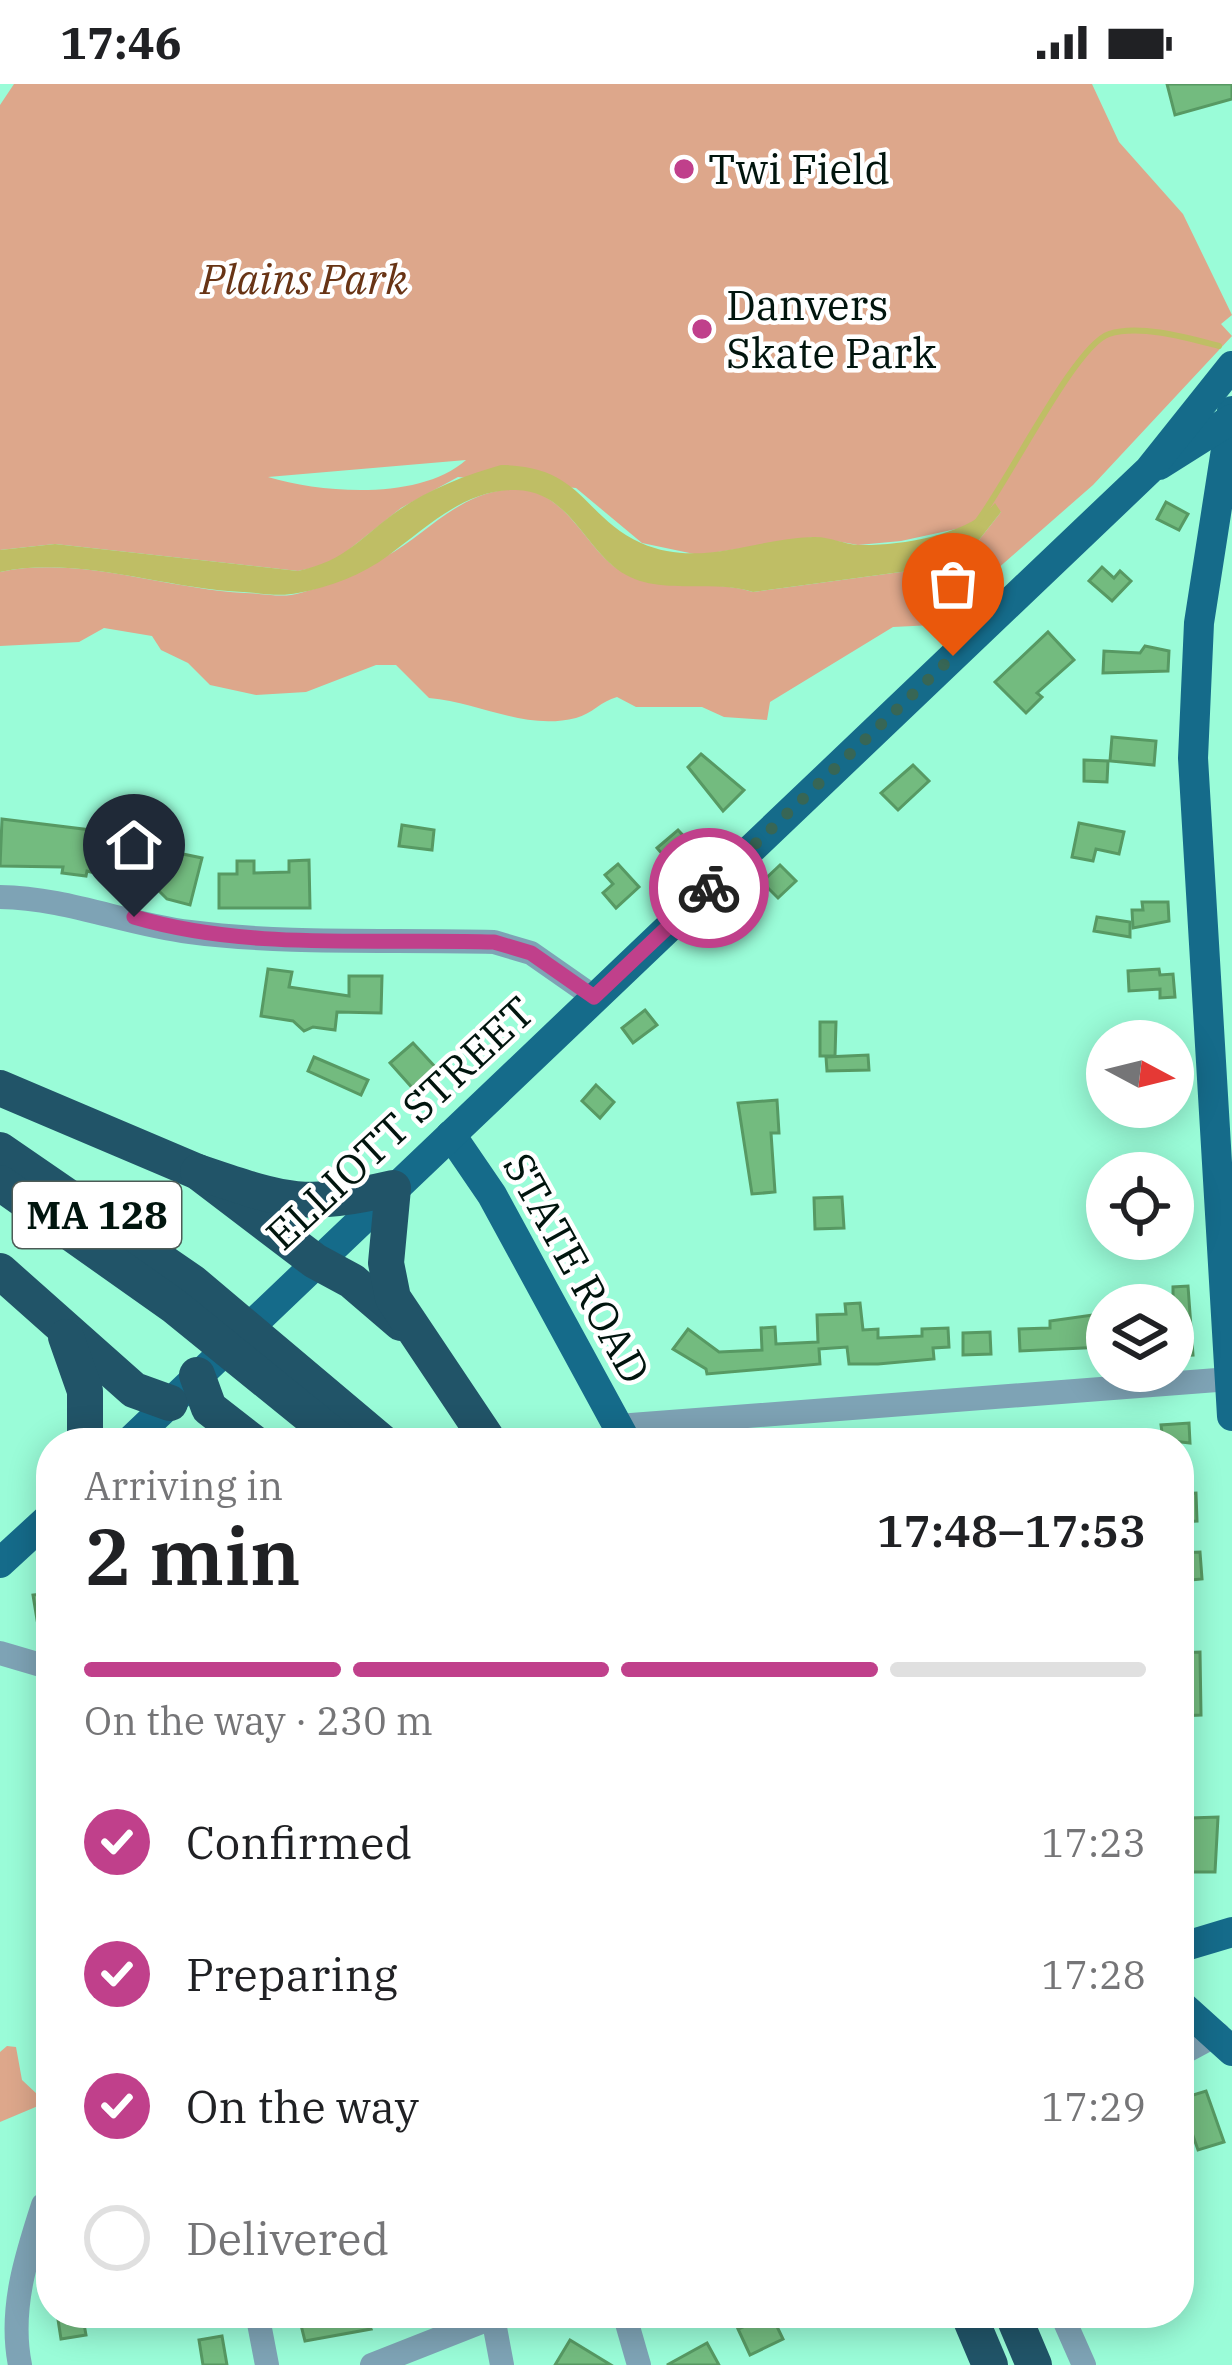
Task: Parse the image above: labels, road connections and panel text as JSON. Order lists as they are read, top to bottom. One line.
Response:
{"streets":{"highway":["MA 128"],"main road":["ELLIOTT STREET","STATE ROAD"]},"crossings":[["ELLIOTT STREET","STATE ROAD"]],"parks":["Plains Park"],"places":["Twi Field","Danvers Skate Park"],"north":"right","page":{"status":"17:46","heading":["2 min","Arriving in","17:48–17:53"],"bar":"On the way · 230 m","list":[["Confirmed","17:23"],["Preparing","17:28"],["On the way","17:29"],"Delivered"]}}
